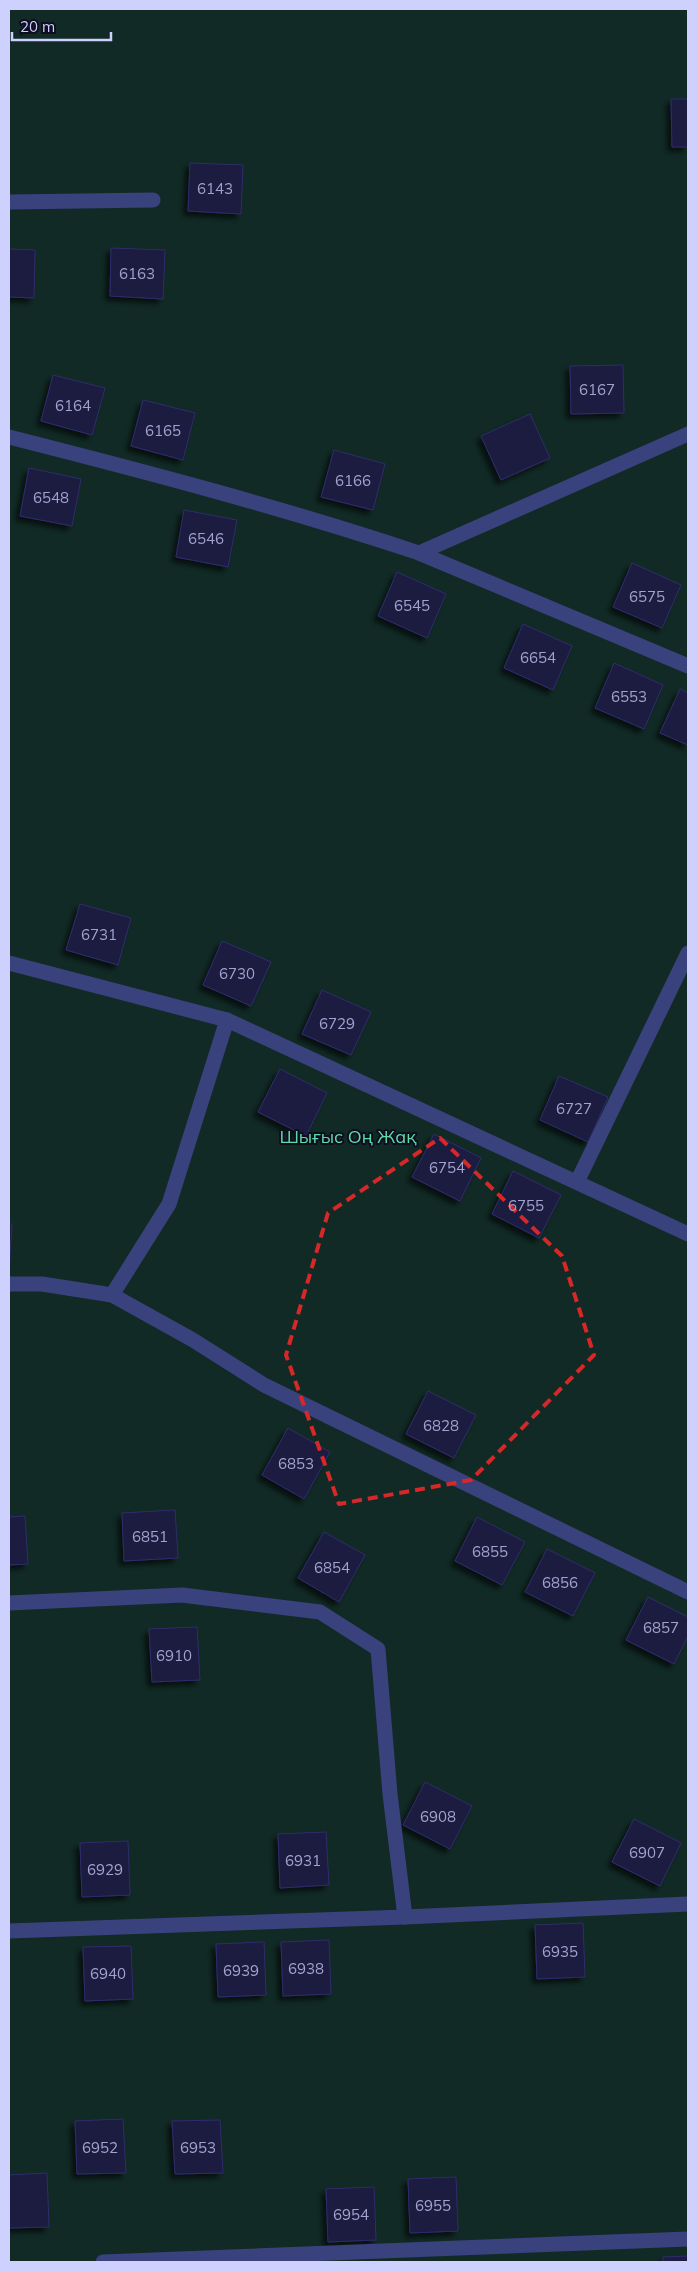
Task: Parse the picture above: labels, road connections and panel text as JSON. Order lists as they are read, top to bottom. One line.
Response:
{"parks":["Шығыс Оң Жақ"],"house_numbers":["6143","6163","6167","6164","6165","6166","6548","6546","6575","6545","6654","6553","6731","6730","6729","6727","6754","6755","6828","6853","6851","6855","6854","6856","6857","6910","6908","6907","6931","6929","6935","6938","6939","6940","6952","6953","6955","6954"],"scale_bar":"20 m"}
